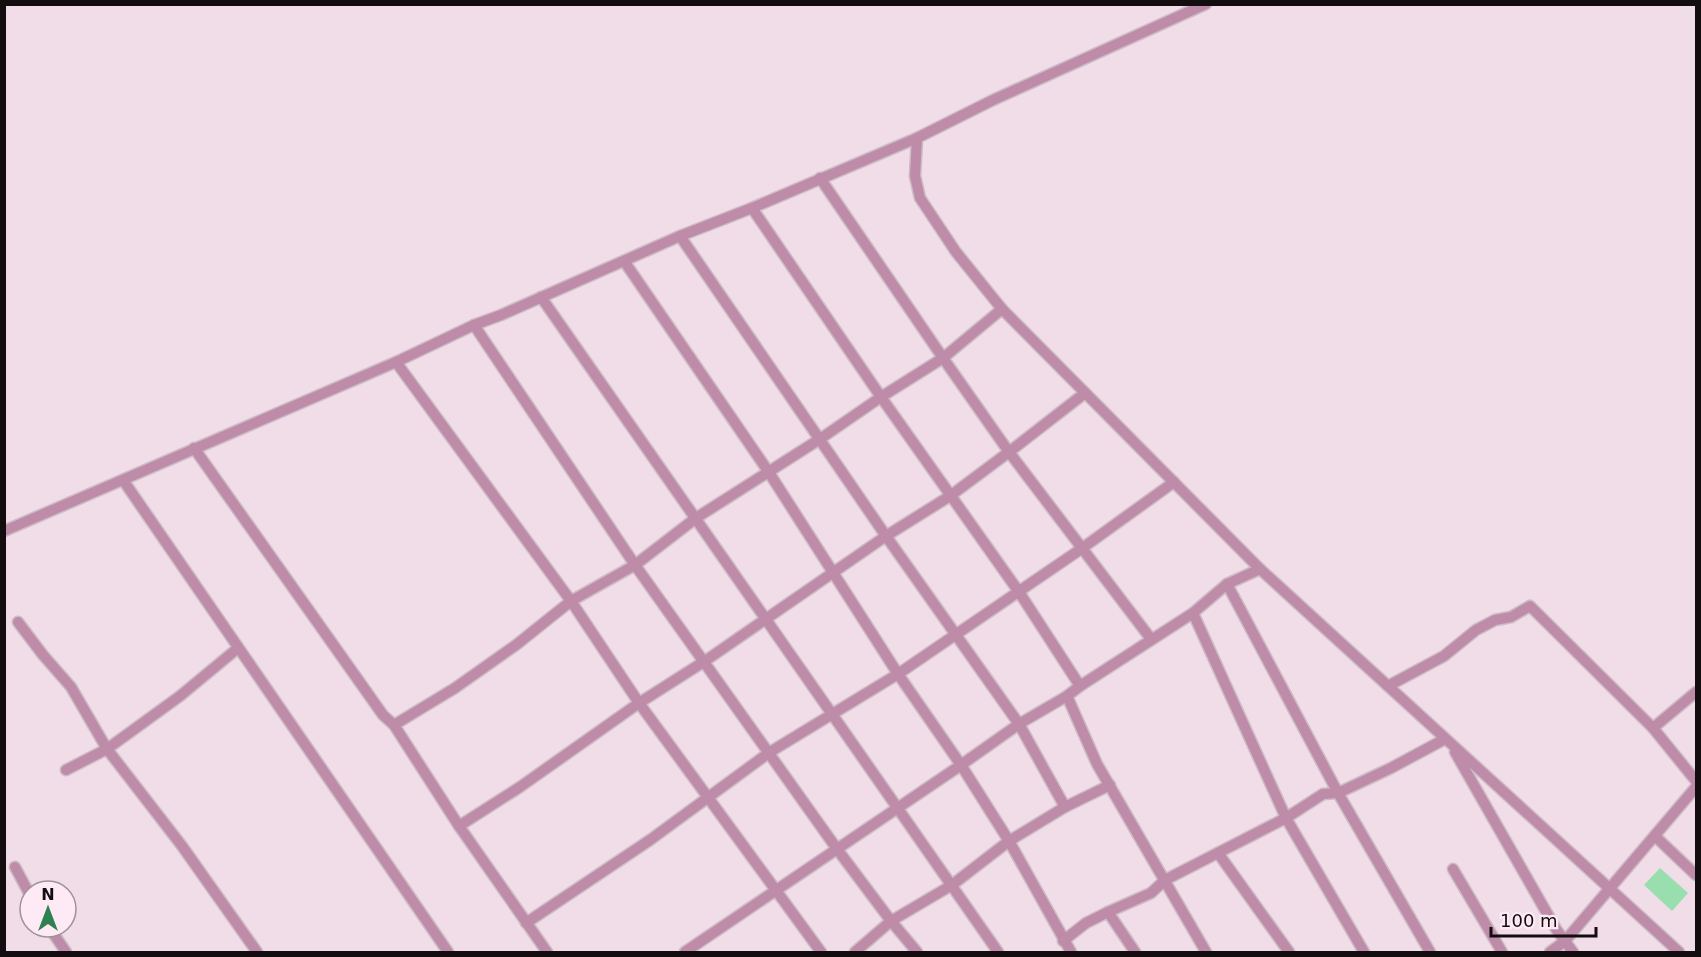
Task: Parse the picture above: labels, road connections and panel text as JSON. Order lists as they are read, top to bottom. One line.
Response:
{"scale_bar":"100 m","north":"top"}
